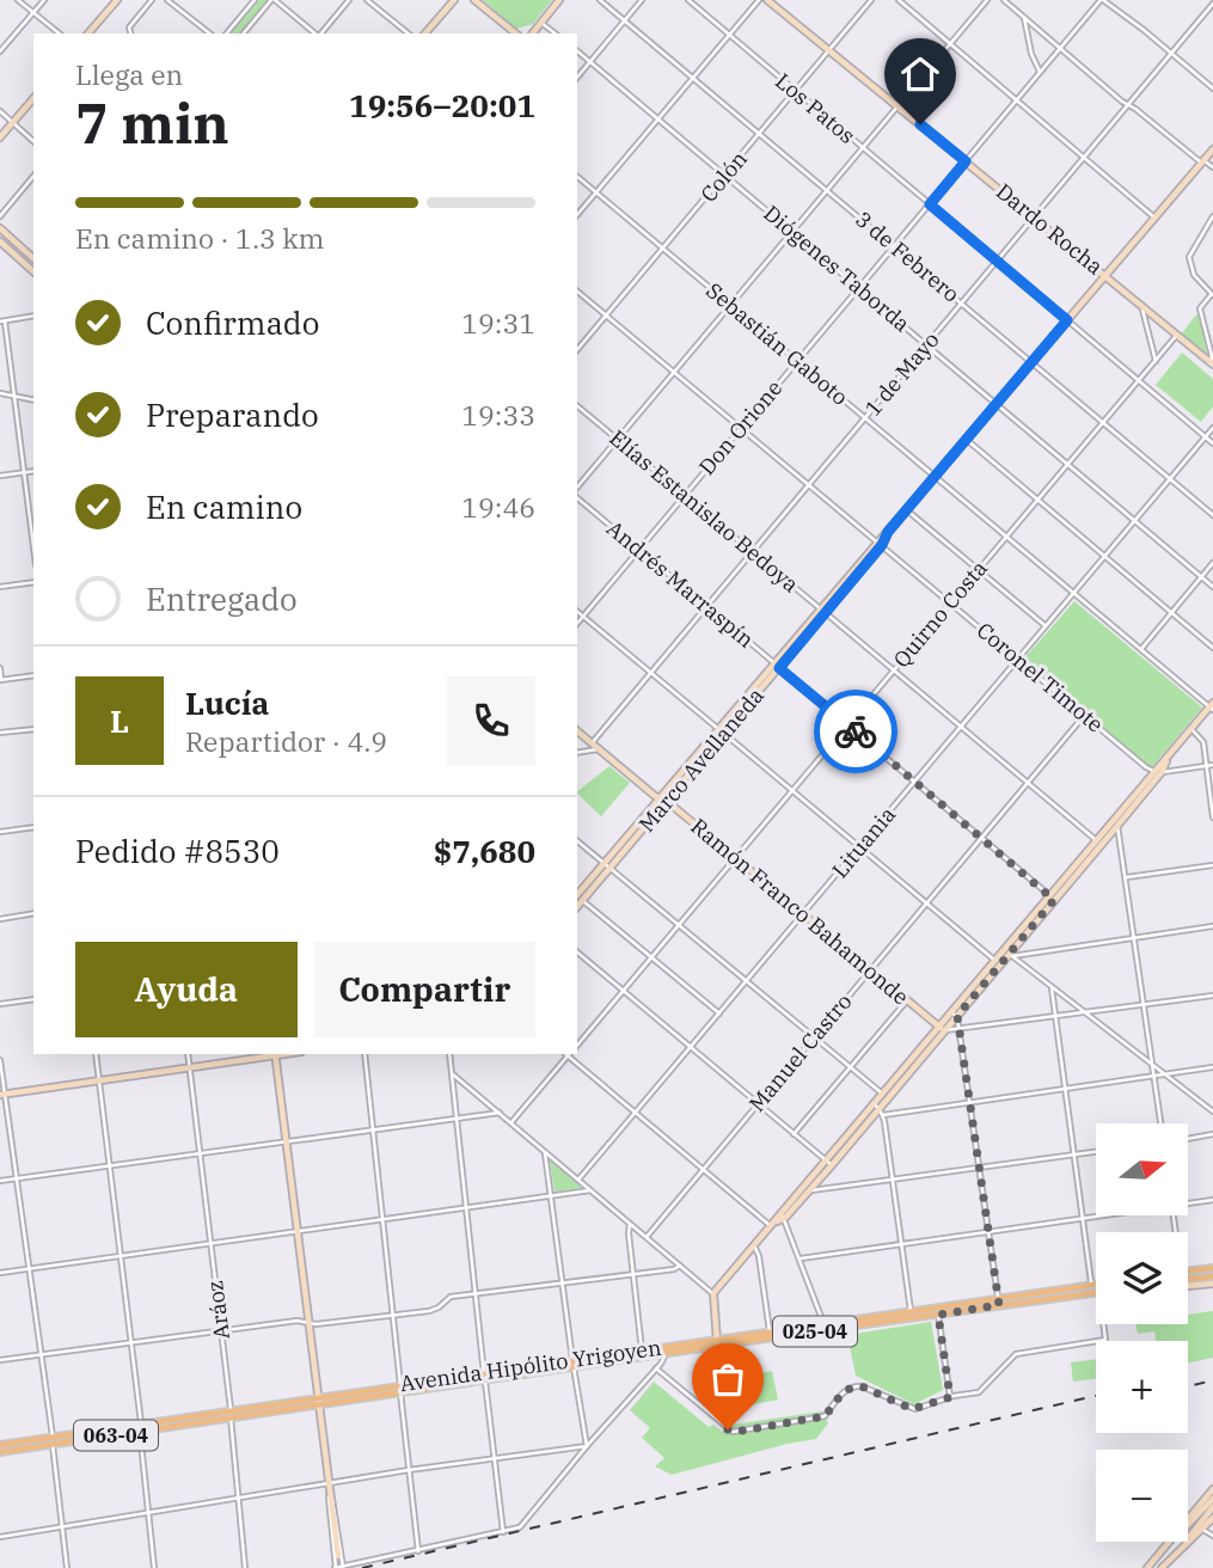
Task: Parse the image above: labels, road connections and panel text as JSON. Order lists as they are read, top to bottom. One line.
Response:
{"streets":{"main road":["025-04","Avenida Hipólito Yrigoyen","063-04"],"street":["Los Patos","Colón","Dardo Rocha","3 de Febrero","Diógenes Taborda","Sebastián Gaboto","1 de Mayo","Don Orione","Elías Estanislao Bedoya","Andrés Marraspín","Quirno Costa","Coronel Timote","Marco Avellaneda","Lituania","Ramón Franco Bahamonde","Manuel Castro","Aráoz"]},"crossings":[["Los Patos","Colón"],["Los Patos","1 de Mayo"],["Los Patos","Don Orione"],["Los Patos","Quirno Costa"],["Los Patos","Marco Avellaneda"],["Los Patos","Lituania"],["Colón","Dardo Rocha"],["Colón","3 de Febrero"],["Colón","Diógenes Taborda"],["Colón","Sebastián Gaboto"],["Colón","Coronel Timote"],["Dardo Rocha","1 de Mayo"],["Dardo Rocha","Don Orione"],["Dardo Rocha","Quirno Costa"],["Dardo Rocha","Marco Avellaneda"],["3 de Febrero","1 de Mayo"],["3 de Febrero","Don Orione"],["3 de Febrero","Quirno Costa"],["3 de Febrero","Marco Avellaneda"],["3 de Febrero","Lituania"],["Diógenes Taborda","1 de Mayo"],["Diógenes Taborda","Don Orione"],["Diógenes Taborda","Quirno Costa"],["Diógenes Taborda","Marco Avellaneda"],["Diógenes Taborda","Lituania"],["Sebastián Gaboto","1 de Mayo"],["Sebastián Gaboto","Don Orione"],["Sebastián Gaboto","Quirno Costa"],["Sebastián Gaboto","Marco Avellaneda"],["Sebastián Gaboto","Lituania"],["1 de Mayo","Elías Estanislao Bedoya"],["1 de Mayo","Andrés Marraspín"],["1 de Mayo","Coronel Timote"],["1 de Mayo","Ramón Franco Bahamonde"],["Don Orione","Elías Estanislao Bedoya"],["Don Orione","Andrés Marraspín"],["Don Orione","Coronel Timote"],["Elías Estanislao Bedoya","Quirno Costa"],["Elías Estanislao Bedoya","Marco Avellaneda"],["Elías Estanislao Bedoya","Lituania"],["Elías Estanislao Bedoya","Manuel Castro"],["Andrés Marraspín","Quirno Costa"],["Andrés Marraspín","Marco Avellaneda"],["Andrés Marraspín","Lituania"],["Andrés Marraspín","Manuel Castro"],["Quirno Costa","Coronel Timote"],["Quirno Costa","Ramón Franco Bahamonde"],["Coronel Timote","Marco Avellaneda"],["Coronel Timote","Lituania"],["Coronel Timote","Manuel Castro"],["Marco Avellaneda","Ramón Franco Bahamonde"],["Lituania","Ramón Franco Bahamonde"],["Ramón Franco Bahamonde","Manuel Castro"],["Aráoz","Avenida Hipólito Yrigoyen"]],"north":"right","page":{"heading":["7 min","Llega en","19:56–20:01"],"panel":["Lucía","Repartidor · 4.9","Pedido #8530","$7,680"],"bar":"En camino · 1.3 km","list":[["Confirmado","19:31"],["Preparando","19:33"],["En camino","19:46"],"Entregado"],"round":"L","buttons":["Ayuda","Compartir"],"map_buttons":["+","−"]}}
